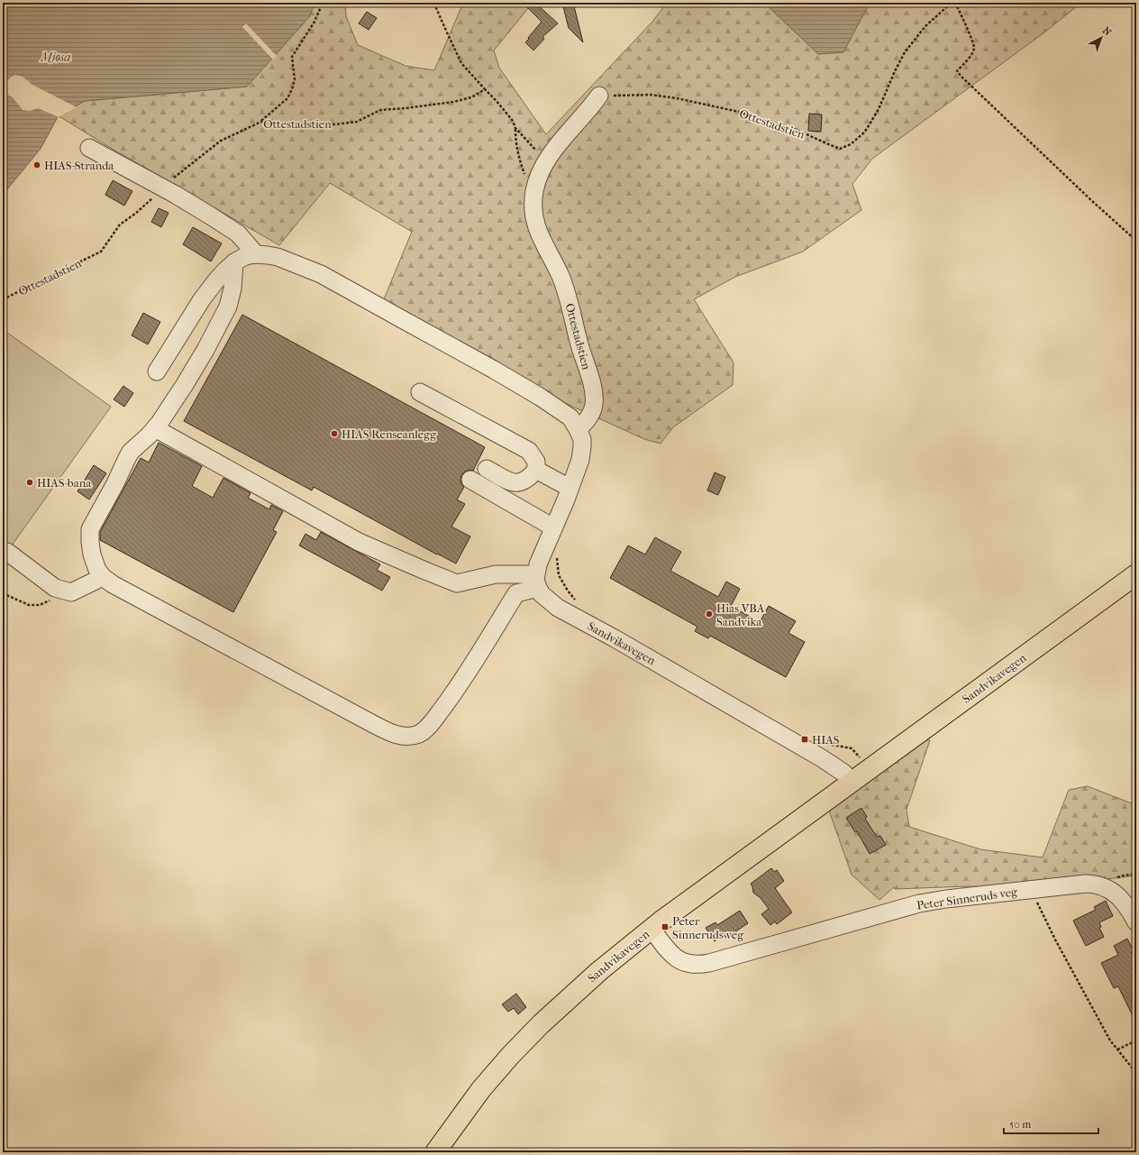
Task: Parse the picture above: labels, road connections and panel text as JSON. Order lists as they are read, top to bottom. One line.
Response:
{"streets":{"main road":["Sandvikavegen"],"street":["Ottestadstien","Peter Sinneruds veg"]},"crossings":[["Sandvikavegen","Peter Sinneruds veg"]],"water":["Mjøsa"],"places":{"other":["HIAS-Stranda","HIAS Renseanlegg","HIAS-bana","Hias VBA Sandvika"],"transit":["HIAS","Peter Sinneruds veg"]},"scale_bar":"50 m","north":"top right"}
